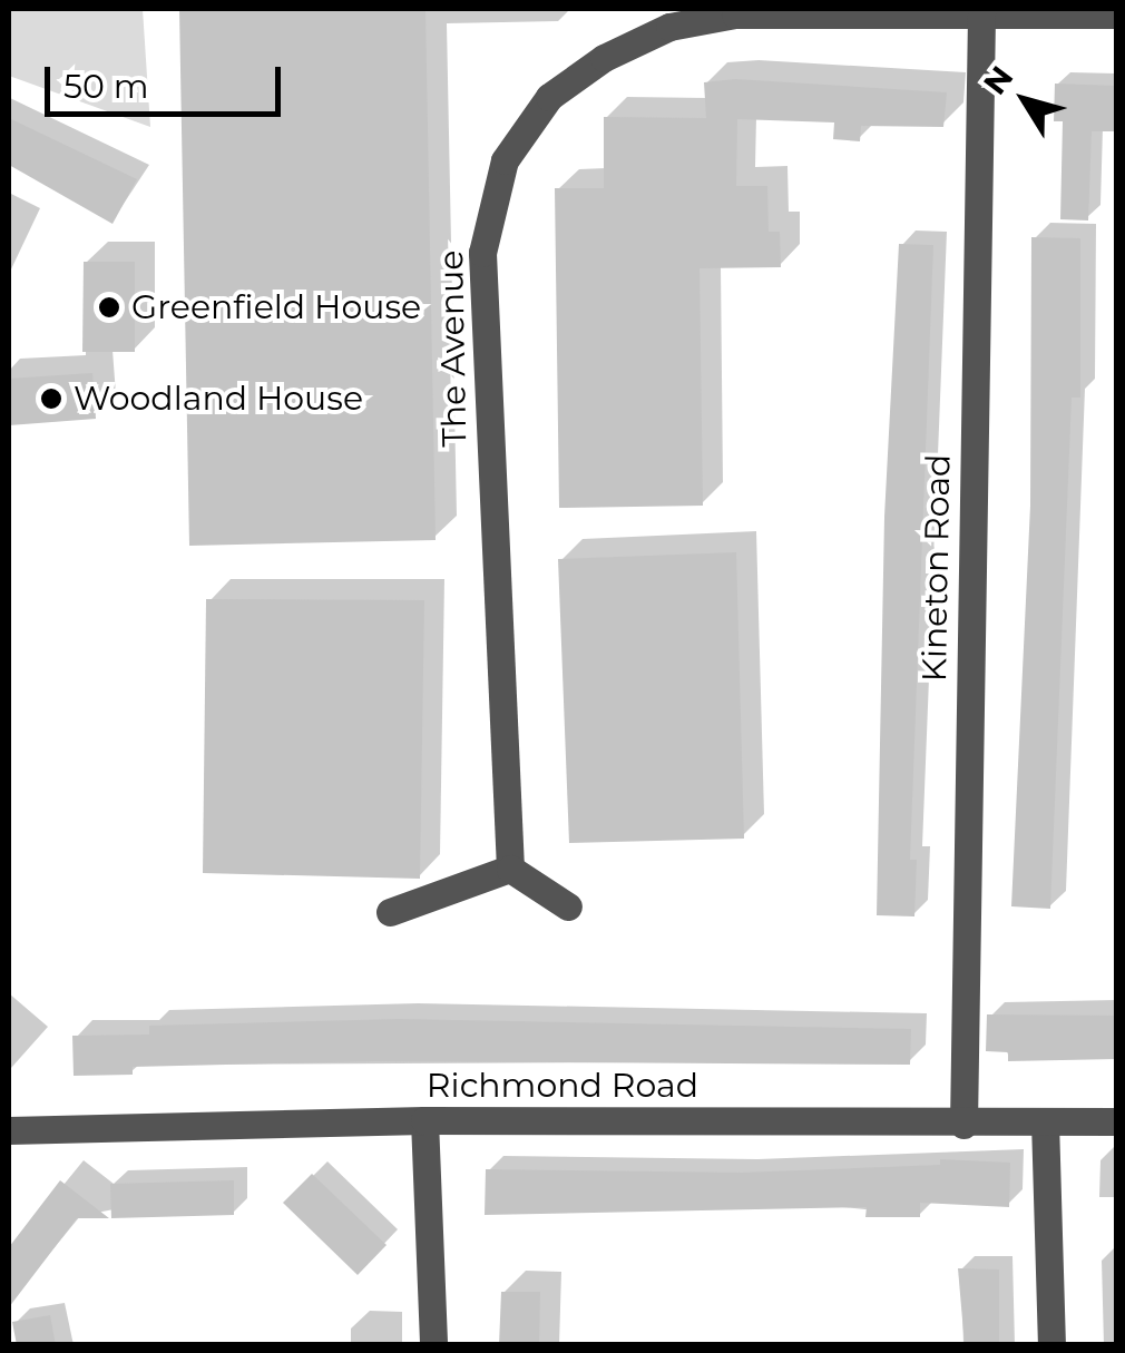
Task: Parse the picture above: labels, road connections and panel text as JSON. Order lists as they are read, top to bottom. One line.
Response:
{"streets":{"street":["The Avenue","Kineton Road","Richmond Road"]},"crossings":[["The Avenue","Kineton Road"],["Kineton Road","Richmond Road"]],"places":["Greenfield House","Woodland House"],"scale_bar":"50 m","north":"top left"}
